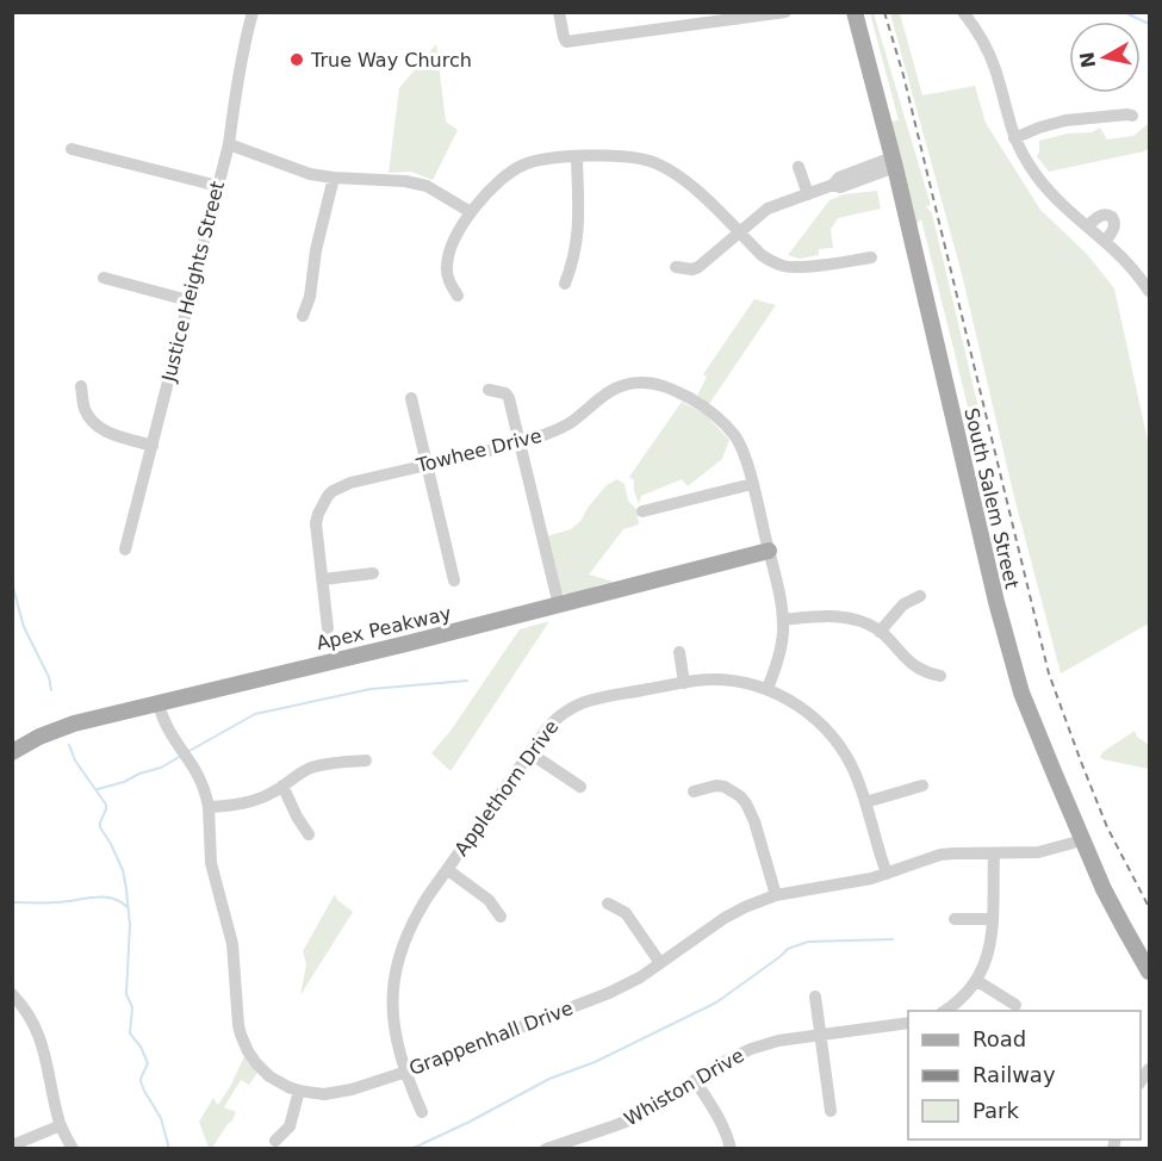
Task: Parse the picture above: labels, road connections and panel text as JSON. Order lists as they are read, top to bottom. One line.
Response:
{"streets":{"main road":["South Salem Street","Apex Peakway"],"street":["Justice Heights Street","Towhee Drive","Applethorn Drive","Grappenhall Drive","Whiston Drive"]},"crossings":[["Towhee Drive","Apex Peakway"],["Towhee Drive","Applethorn Drive"],["South Salem Street","Grappenhall Drive"],["Apex Peakway","Grappenhall Drive"],["Applethorn Drive","Grappenhall Drive"]],"places":["True Way Church"],"legend":["Road","Railway","Park"],"north":"left"}
